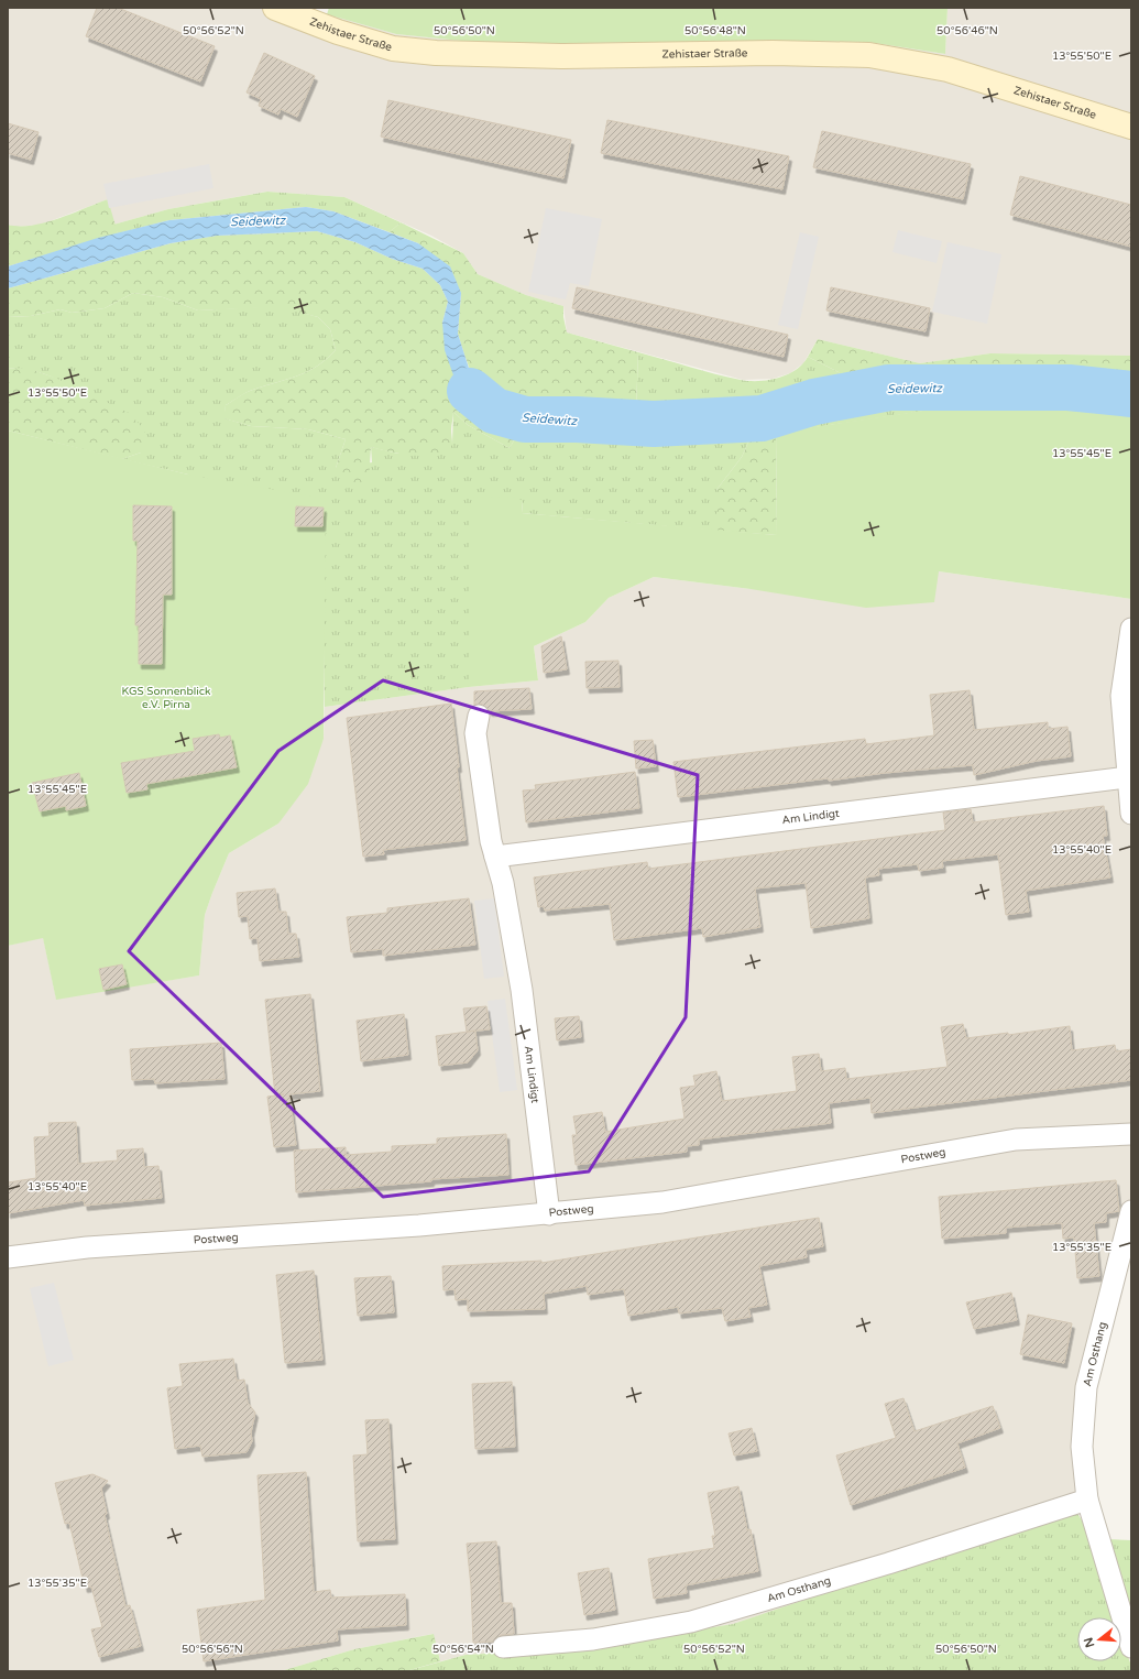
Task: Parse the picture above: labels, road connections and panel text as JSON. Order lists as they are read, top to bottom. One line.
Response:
{"streets":{"main road":["Zehistaer Straße"],"street":["Am Lindigt","Postweg","Am Osthang"]},"crossings":[["Am Lindigt","Postweg"]],"water":["Seidewitz"],"parks":["KGS Sonnenblick e.V. Pirna"],"north":"left","coordinates":["50°56'52\"N","50°56'50\"N","50°56'48\"N","50°56'46\"N","13°55'50\"E","13°55'45\"E","13°55'40\"E","13°55'35\"E","50°56'56\"N","50°56'54\"N"]}
